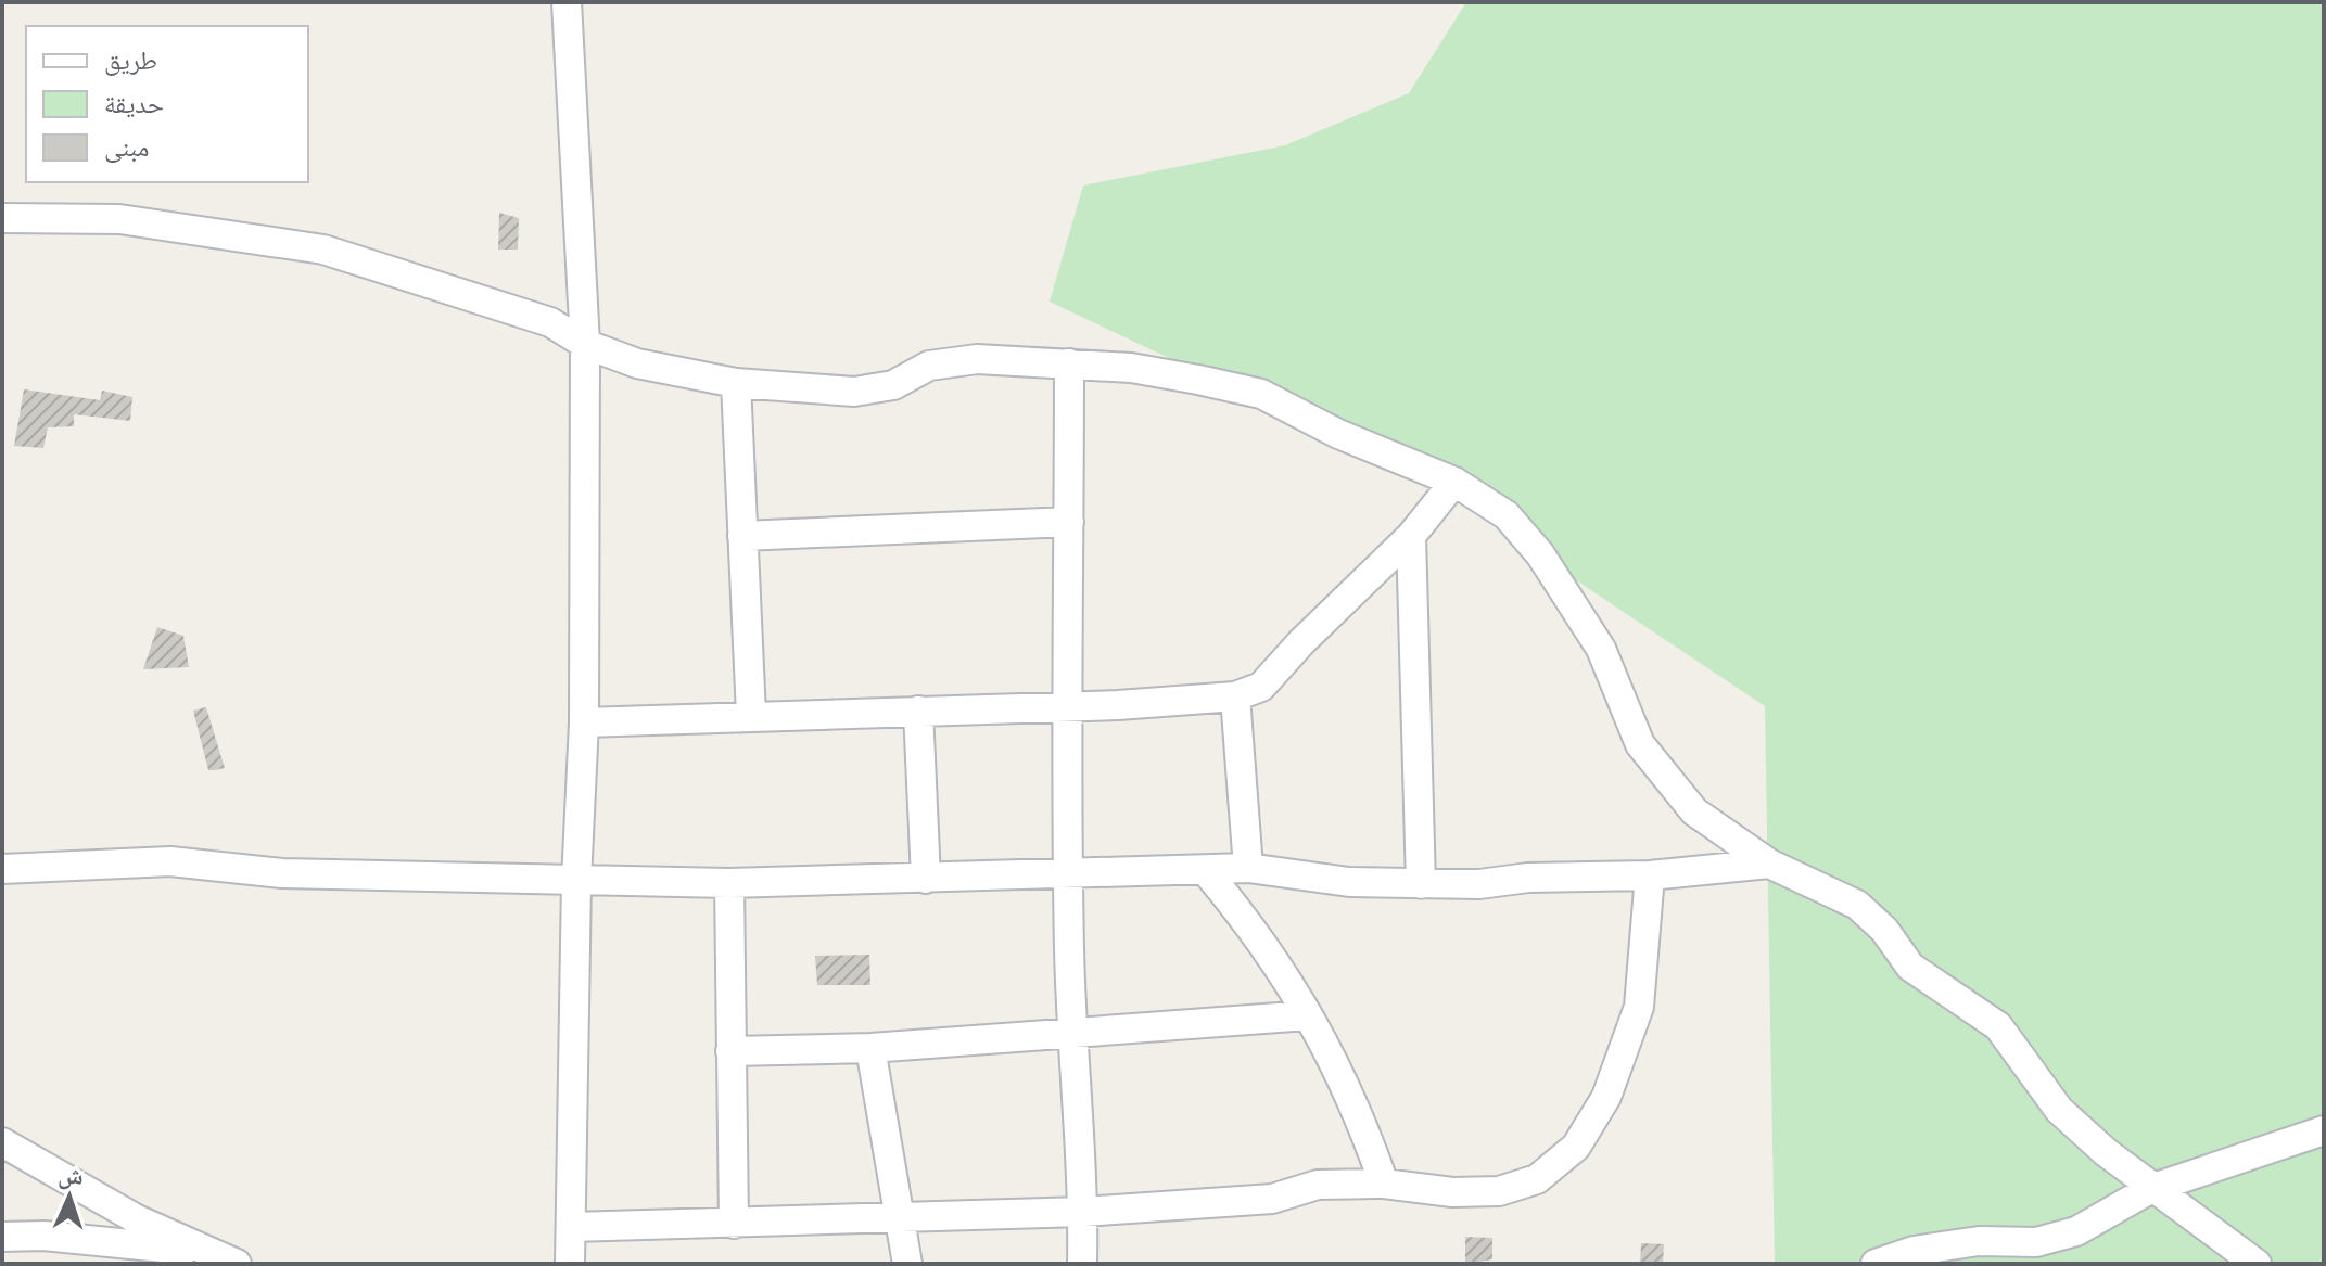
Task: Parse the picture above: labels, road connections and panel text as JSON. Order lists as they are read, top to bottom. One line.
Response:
{"legend":["طريق","حديقة","مبنى"],"north":"top"}
